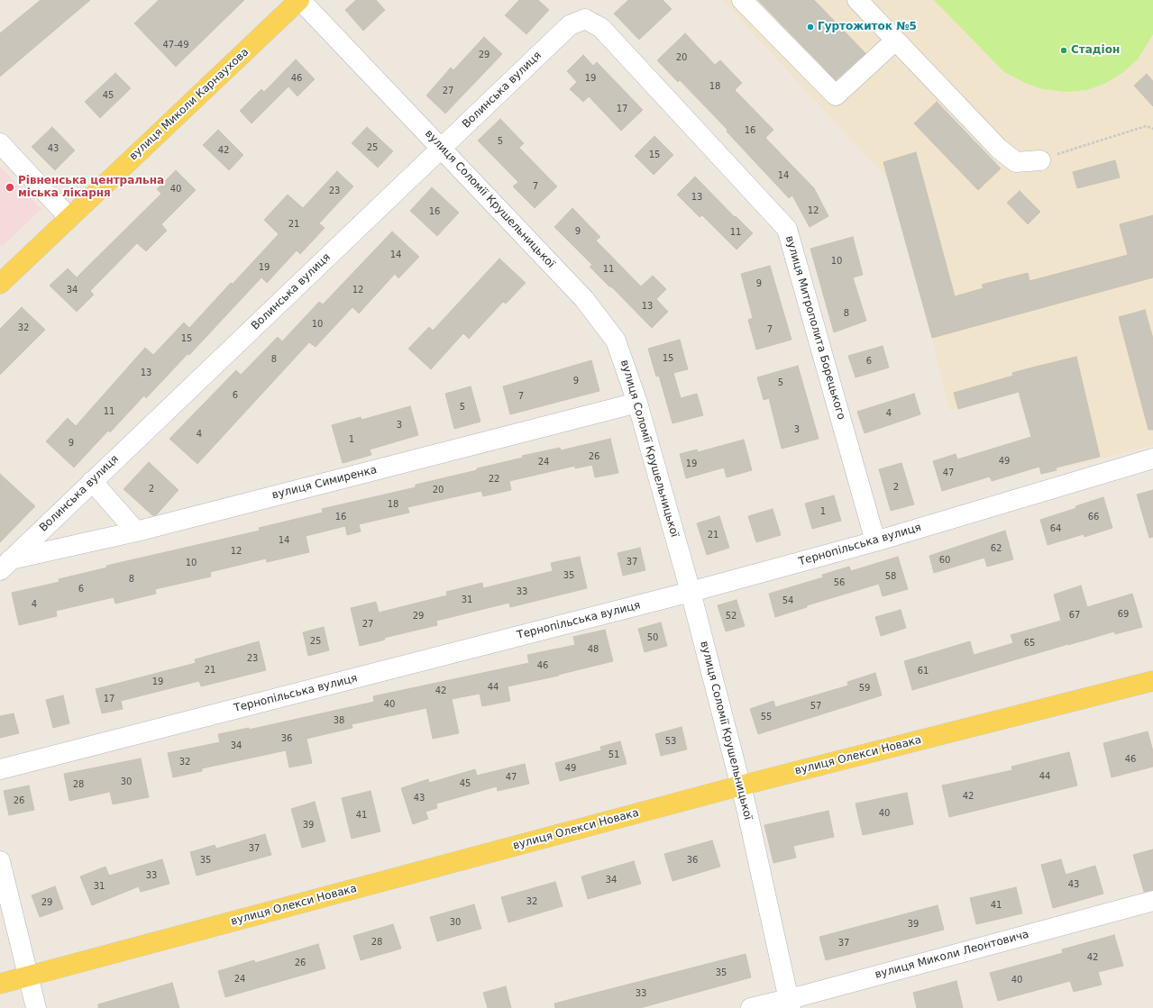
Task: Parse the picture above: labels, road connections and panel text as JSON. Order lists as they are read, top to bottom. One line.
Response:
{"streets":{"main road":["вулиця Миколи Карнаухова","вулиця Олекси Новака"],"street":["Волинська вулиця","вулиця Соломії Крушельницької","вулиця Митрополита Борецького","вулиця Симиренка","Тернопільська вулиця","вулиця Миколи Леонтовича"]},"crossings":[["Волинська вулиця","вулиця Соломії Крушельницької"],["Волинська вулиця","вулиця Митрополита Борецького"],["Волинська вулиця","вулиця Симиренка"],["вулиця Миколи Карнаухова","вулиця Соломії Крушельницької"],["вулиця Соломії Крушельницької","вулиця Симиренка"],["вулиця Соломії Крушельницької","Тернопільська вулиця"],["вулиця Соломії Крушельницької","вулиця Олекси Новака"],["вулиця Соломії Крушельницької","вулиця Миколи Леонтовича"],["вулиця Митрополита Борецького","Тернопільська вулиця"]],"places":["Гуртожиток №5","Стадіон","Рівненська центральна міська лікарня"],"house_numbers":["47-49","29","20","46","19","18","27","45","17","16","5","25","43","42","15","14","7","40","23","13","12","16","21","9","11","14","10","19","11","9","34","12","13","8","10","32","7","15","15","8","6","13","9","5","6","7","5","11","4","3","3","4","1","9","26","49","24","19","47","22","2","2","20","18","1","16","66","64","21","14","62","12","60","37","10","35","58","8","56","6","33","31","54","4","69","67","29","52","27","50","25","65","48","23","46","21","61","19","44","59","42","17","40","57","55","38","36","53","34","51","46","32","49","44","47","30","45","28","42","43","26","40","41","39","37","35","36","33","34","43","31","32","29","41","30","39","28","37","42","26","35","24","40","33"]}
